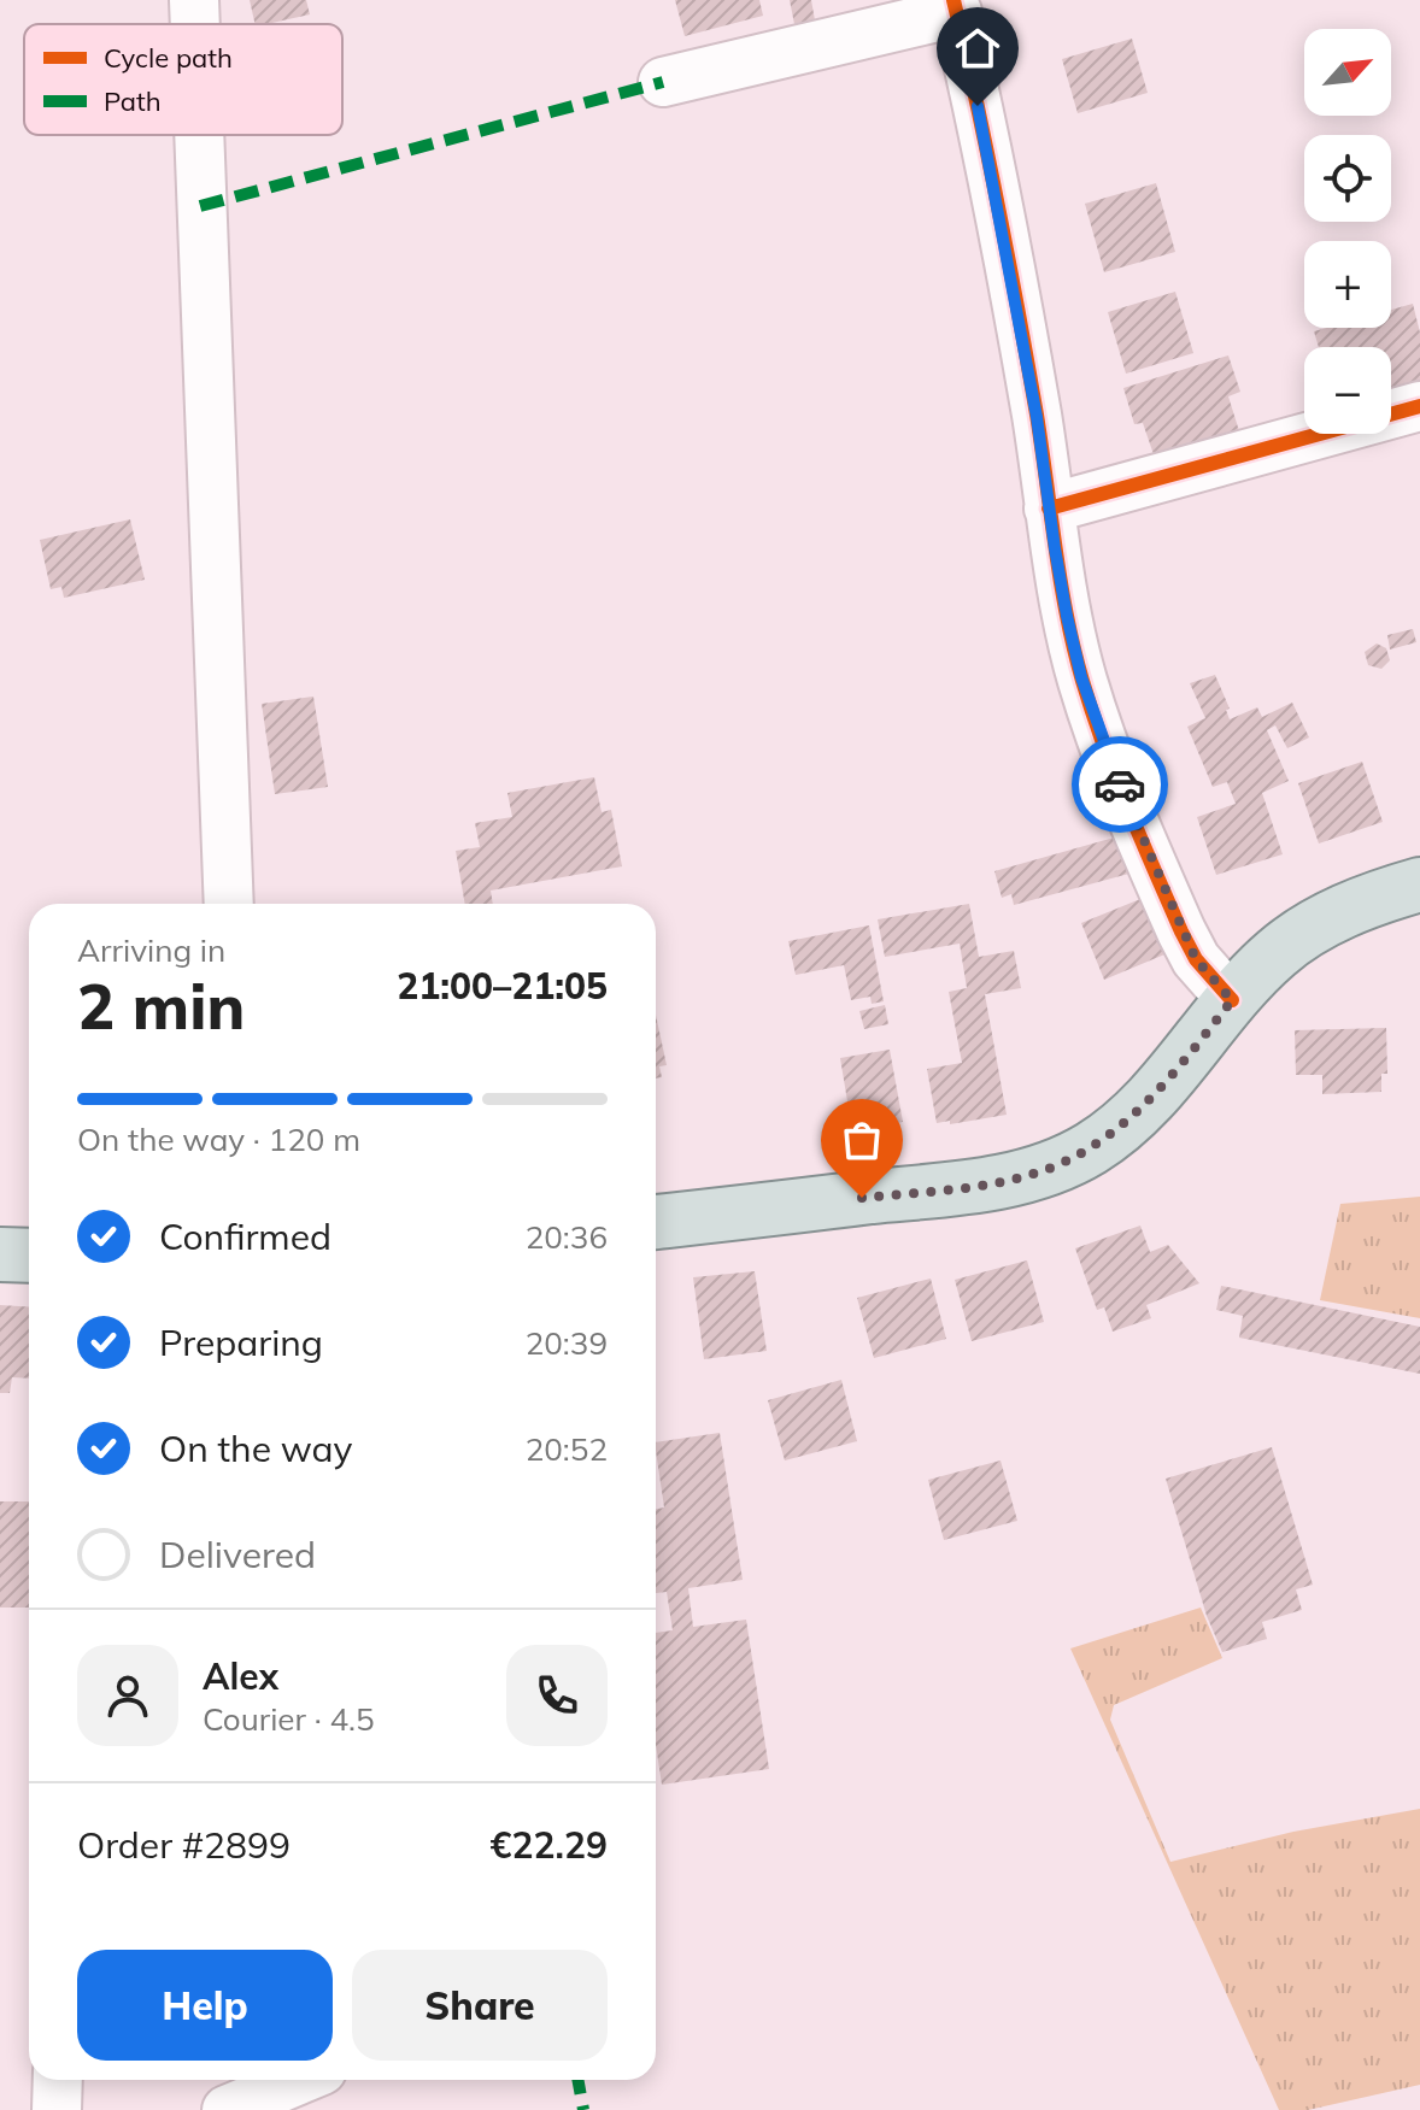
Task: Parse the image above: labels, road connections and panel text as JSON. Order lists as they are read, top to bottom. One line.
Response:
{"legend":["Cycle path","Path"],"north":"top right","page":{"map_buttons":["+","−"],"heading":["2 min","Arriving in","21:00–21:05"],"panel":["Alex","Courier · 4.5","Order #2899","€22.29"],"bar":"On the way · 120 m","list":[["Confirmed","20:36"],["Preparing","20:39"],["On the way","20:52"],"Delivered"],"buttons":["Help","Share"]}}
